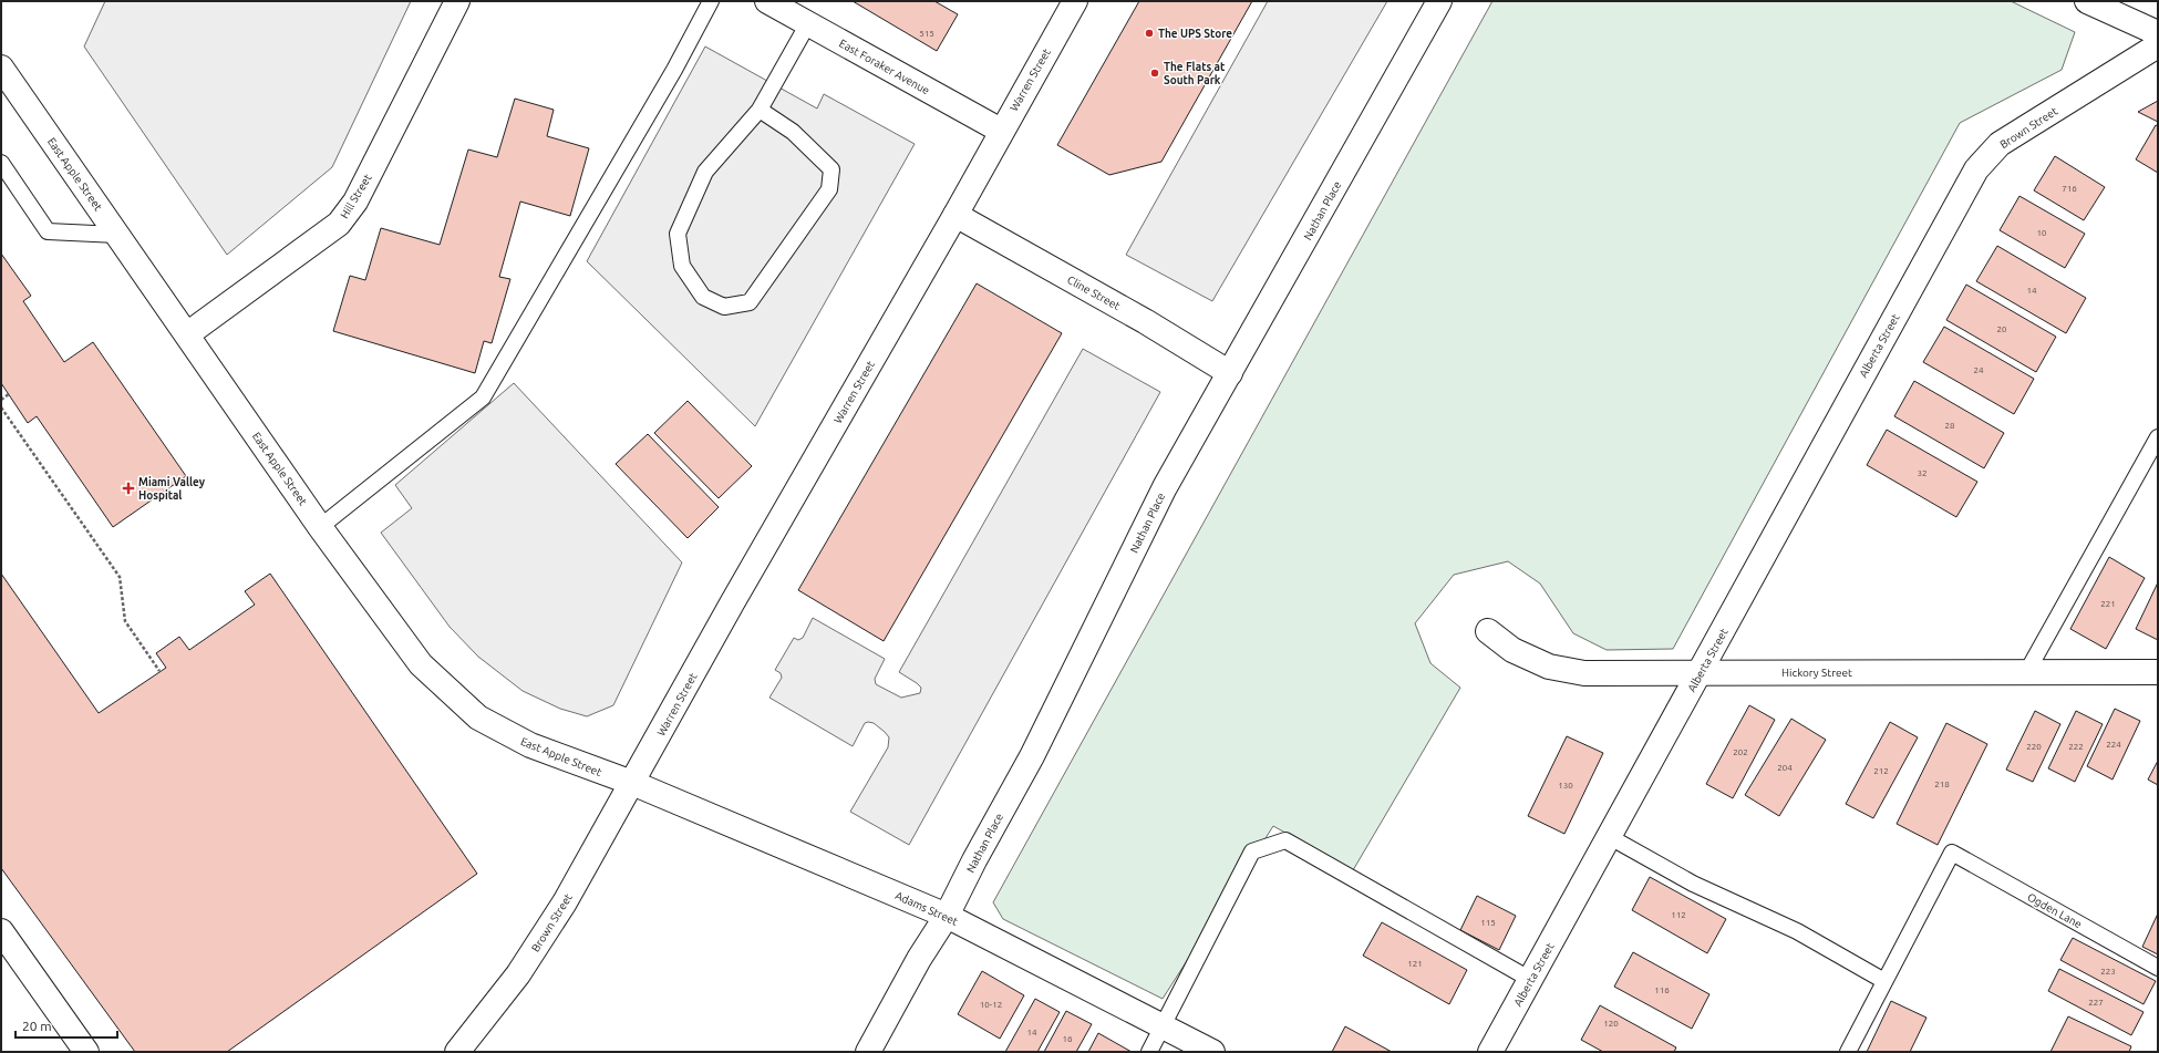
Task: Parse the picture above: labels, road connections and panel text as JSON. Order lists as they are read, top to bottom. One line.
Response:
{"streets":{"street":["East Foraker Avenue","Warren Street","Brown Street","East Apple Street","Hill Street","Nathan Place","Cline Street","Alberta Street","Hickory Street","Adams Street"],"lane":["Ogden Lane"]},"crossings":[["East Foraker Avenue","Warren Street"],["Warren Street","Brown Street"],["Warren Street","East Apple Street"],["Warren Street","Cline Street"],["Warren Street","Adams Street"],["Brown Street","East Apple Street"],["Brown Street","Alberta Street"],["Brown Street","Adams Street"],["East Apple Street","Hill Street"],["East Apple Street","Adams Street"],["Nathan Place","Cline Street"],["Nathan Place","Adams Street"],["Alberta Street","Hickory Street"]],"places":{"other":["The UPS Store","The Flats at South Park"],"health":["Miami Valley Hospital"]},"house_numbers":["515","716","10","14","20","24","28","32","221","224","220","222","202","204","212","218","130","112","115","121","223","116","227","10-12","120","14","16"],"scale_bar":"20 m"}
